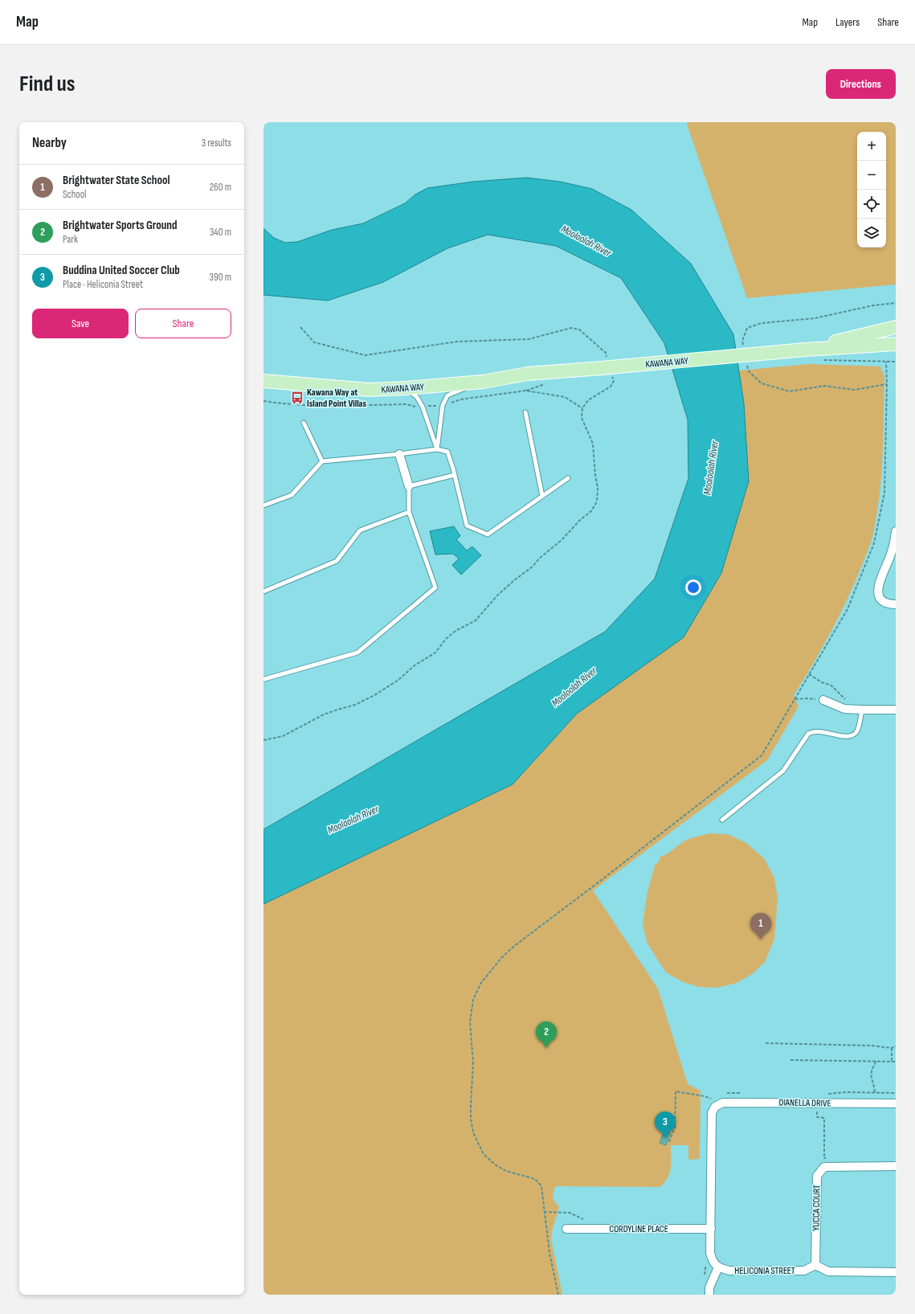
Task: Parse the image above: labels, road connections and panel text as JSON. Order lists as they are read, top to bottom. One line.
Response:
{"streets":{"main road":["KAWANA WAY"],"street":["DIANELLA DRIVE","YUCCA COURT","CORDYLINE PLACE","HELICONIA STREET"]},"crossings":[["YUCCA COURT","HELICONIA STREET"]],"water":["Mooloolah River"],"places":{"bus stop":["Kawana Way at Island Point Villas"]},"page":{"header":"Map","nav":["Map","Layers","Share"],"buttons":["Directions",["Save","Share"]],"title":"Find us","heading":["Nearby","3 results"],"map_buttons":["+","−"],"list":[{"mark":"1","name":"Brightwater State School","note":"School","value":"260 m"},{"mark":"2","name":"Brightwater Sports Ground","note":"Park","value":"340 m"},{"mark":"3","name":"Buddina United Soccer Club","note":"Place · Heliconia Street","value":"390 m"}],"pins":["1","2","3"]}}
